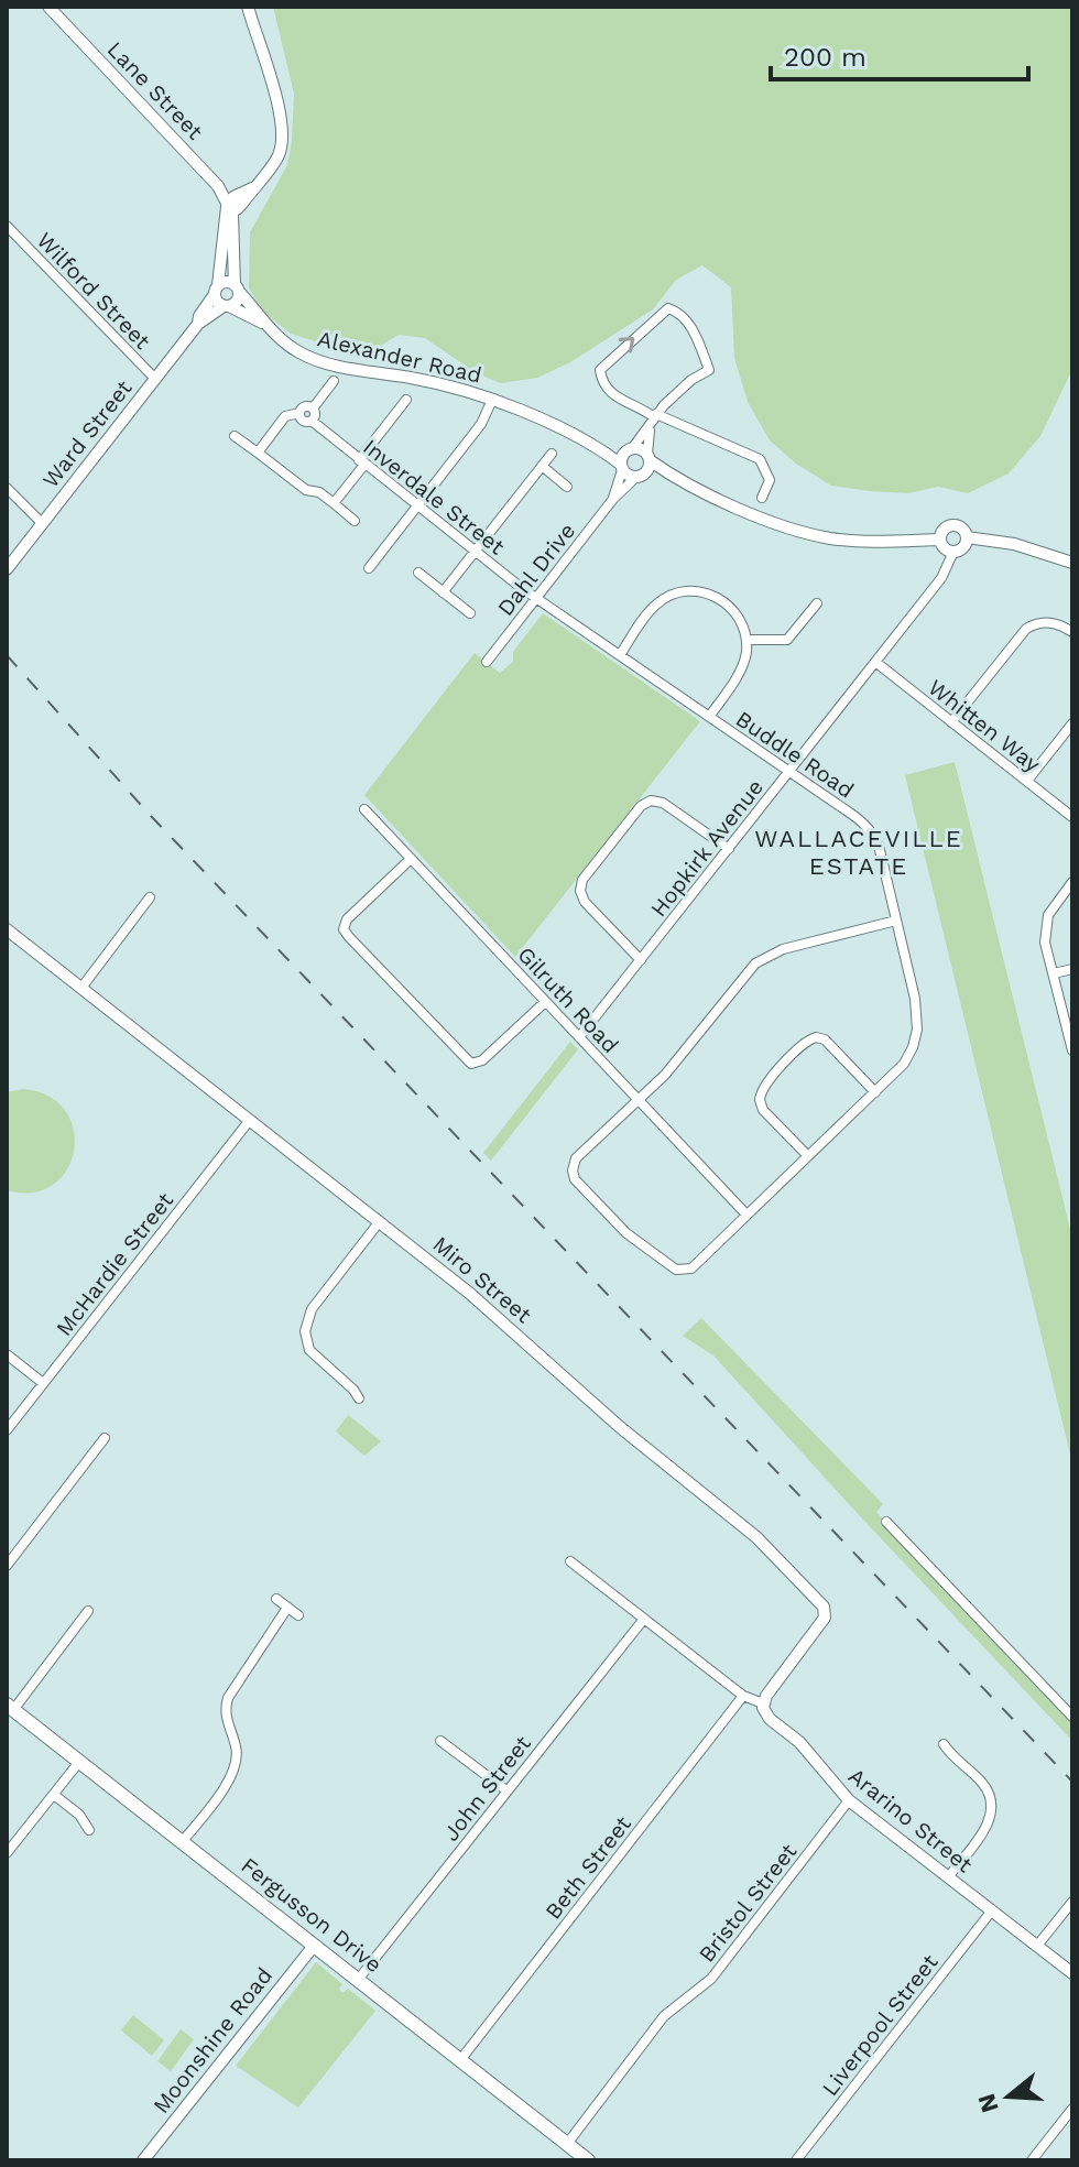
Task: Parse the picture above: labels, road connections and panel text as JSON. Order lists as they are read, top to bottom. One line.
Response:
{"streets":{"main road":["Fergusson Drive"],"street":["Lane Street","Wilford Street","Alexander Road","Ward Street","Inverdale Street","Dahl Drive","Whitten Way","Buddle Road","Hopkirk Avenue","Gilruth Road","McHardie Street","Miro Street","John Street","Ararino Street","Beth Street","Bristol Street","Liverpool Street","Moonshine Road"]},"crossings":[["Lane Street","Ward Street"],["Wilford Street","Ward Street"],["Alexander Road","Ward Street"],["Alexander Road","Dahl Drive"],["Alexander Road","Hopkirk Avenue"],["Inverdale Street","Dahl Drive"],["Inverdale Street","Buddle Road"],["Dahl Drive","Buddle Road"],["Whitten Way","Hopkirk Avenue"],["Buddle Road","Hopkirk Avenue"],["Buddle Road","Gilruth Road"],["Hopkirk Avenue","Gilruth Road"],["McHardie Street","Miro Street"],["Miro Street","Ararino Street"],["John Street","Ararino Street"],["John Street","Fergusson Drive"],["Ararino Street","Beth Street"],["Ararino Street","Bristol Street"],["Ararino Street","Liverpool Street"],["Beth Street","Fergusson Drive"],["Bristol Street","Fergusson Drive"],["Fergusson Drive","Moonshine Road"]],"districts":["WALLACEVILLE ESTATE"],"scale_bar":"200 m","north":"left"}
